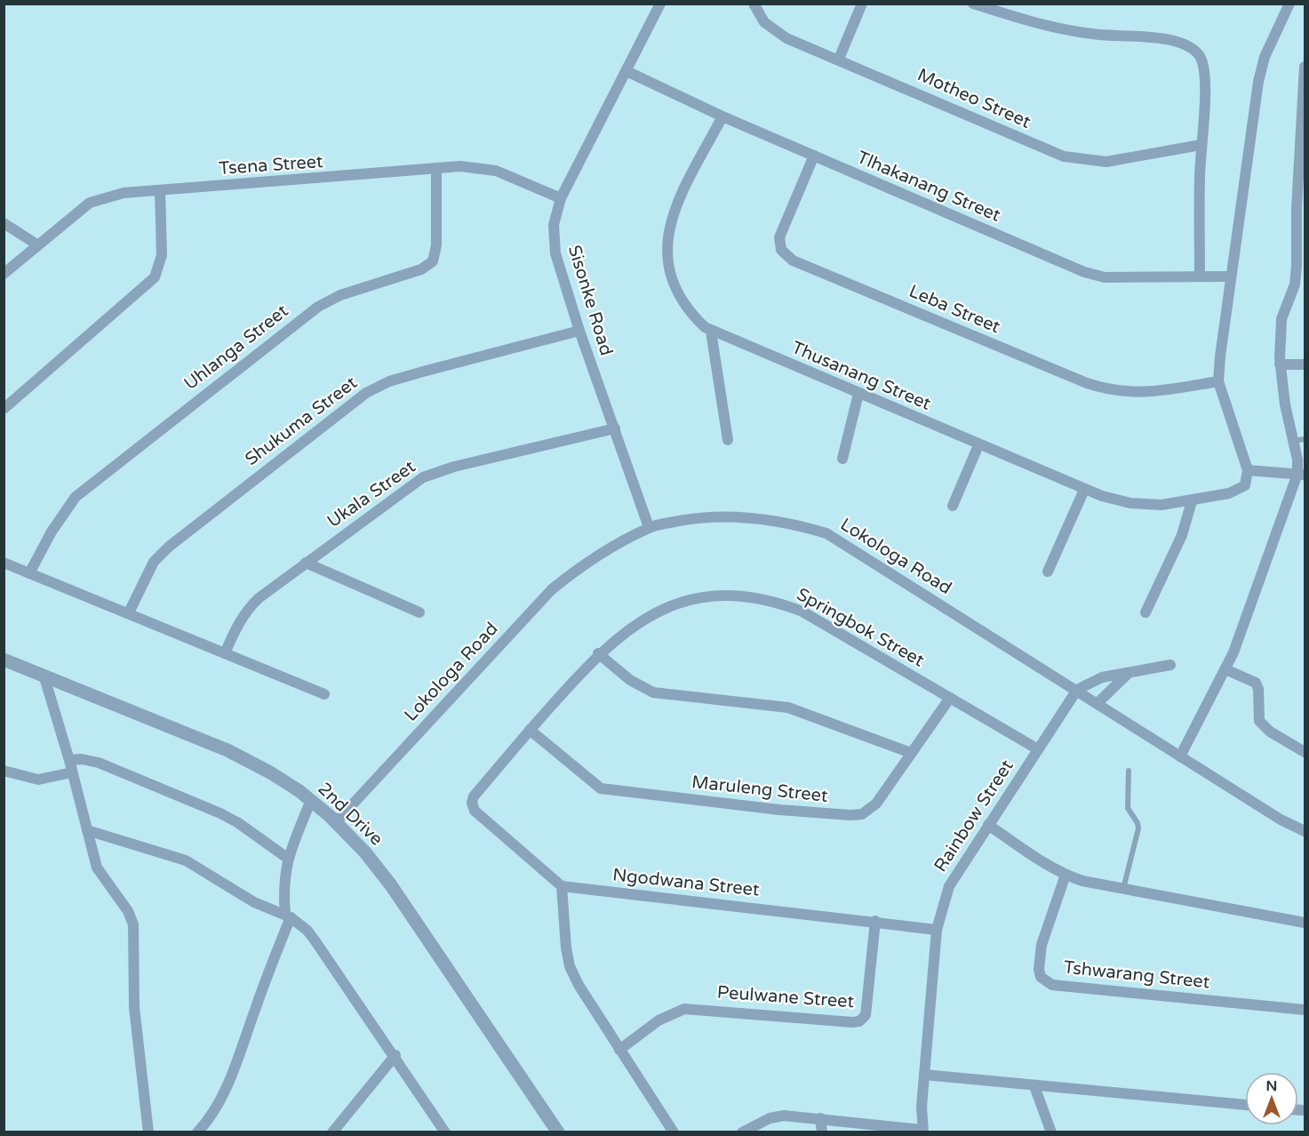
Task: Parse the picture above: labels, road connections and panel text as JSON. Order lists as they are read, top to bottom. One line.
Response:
{"streets":{"street":["Motheo Street","Tsena Street","Tlhakanang Street","Sisonke Road","Leba Street","Uhlanga Street","Thusanang Street","Shukuma Street","Ukala Street","Lokologa Road","Springbok Street","Maruleng Street","2nd Drive","Rainbow Street","Ngodwana Street","Tshwarang Street","Peulwane Street"]},"crossings":[["Tsena Street","Sisonke Road"],["Tsena Street","Uhlanga Street"],["Tlhakanang Street","Sisonke Road"],["Tlhakanang Street","Leba Street"],["Tlhakanang Street","Thusanang Street"],["Sisonke Road","Shukuma Street"],["Sisonke Road","Ukala Street"],["Sisonke Road","Lokologa Road"],["Lokologa Road","2nd Drive"],["Lokologa Road","Rainbow Street"],["Springbok Street","Maruleng Street"],["Springbok Street","Rainbow Street"],["Springbok Street","Ngodwana Street"],["Rainbow Street","Ngodwana Street"],["Ngodwana Street","Peulwane Street"]],"north":"top"}
